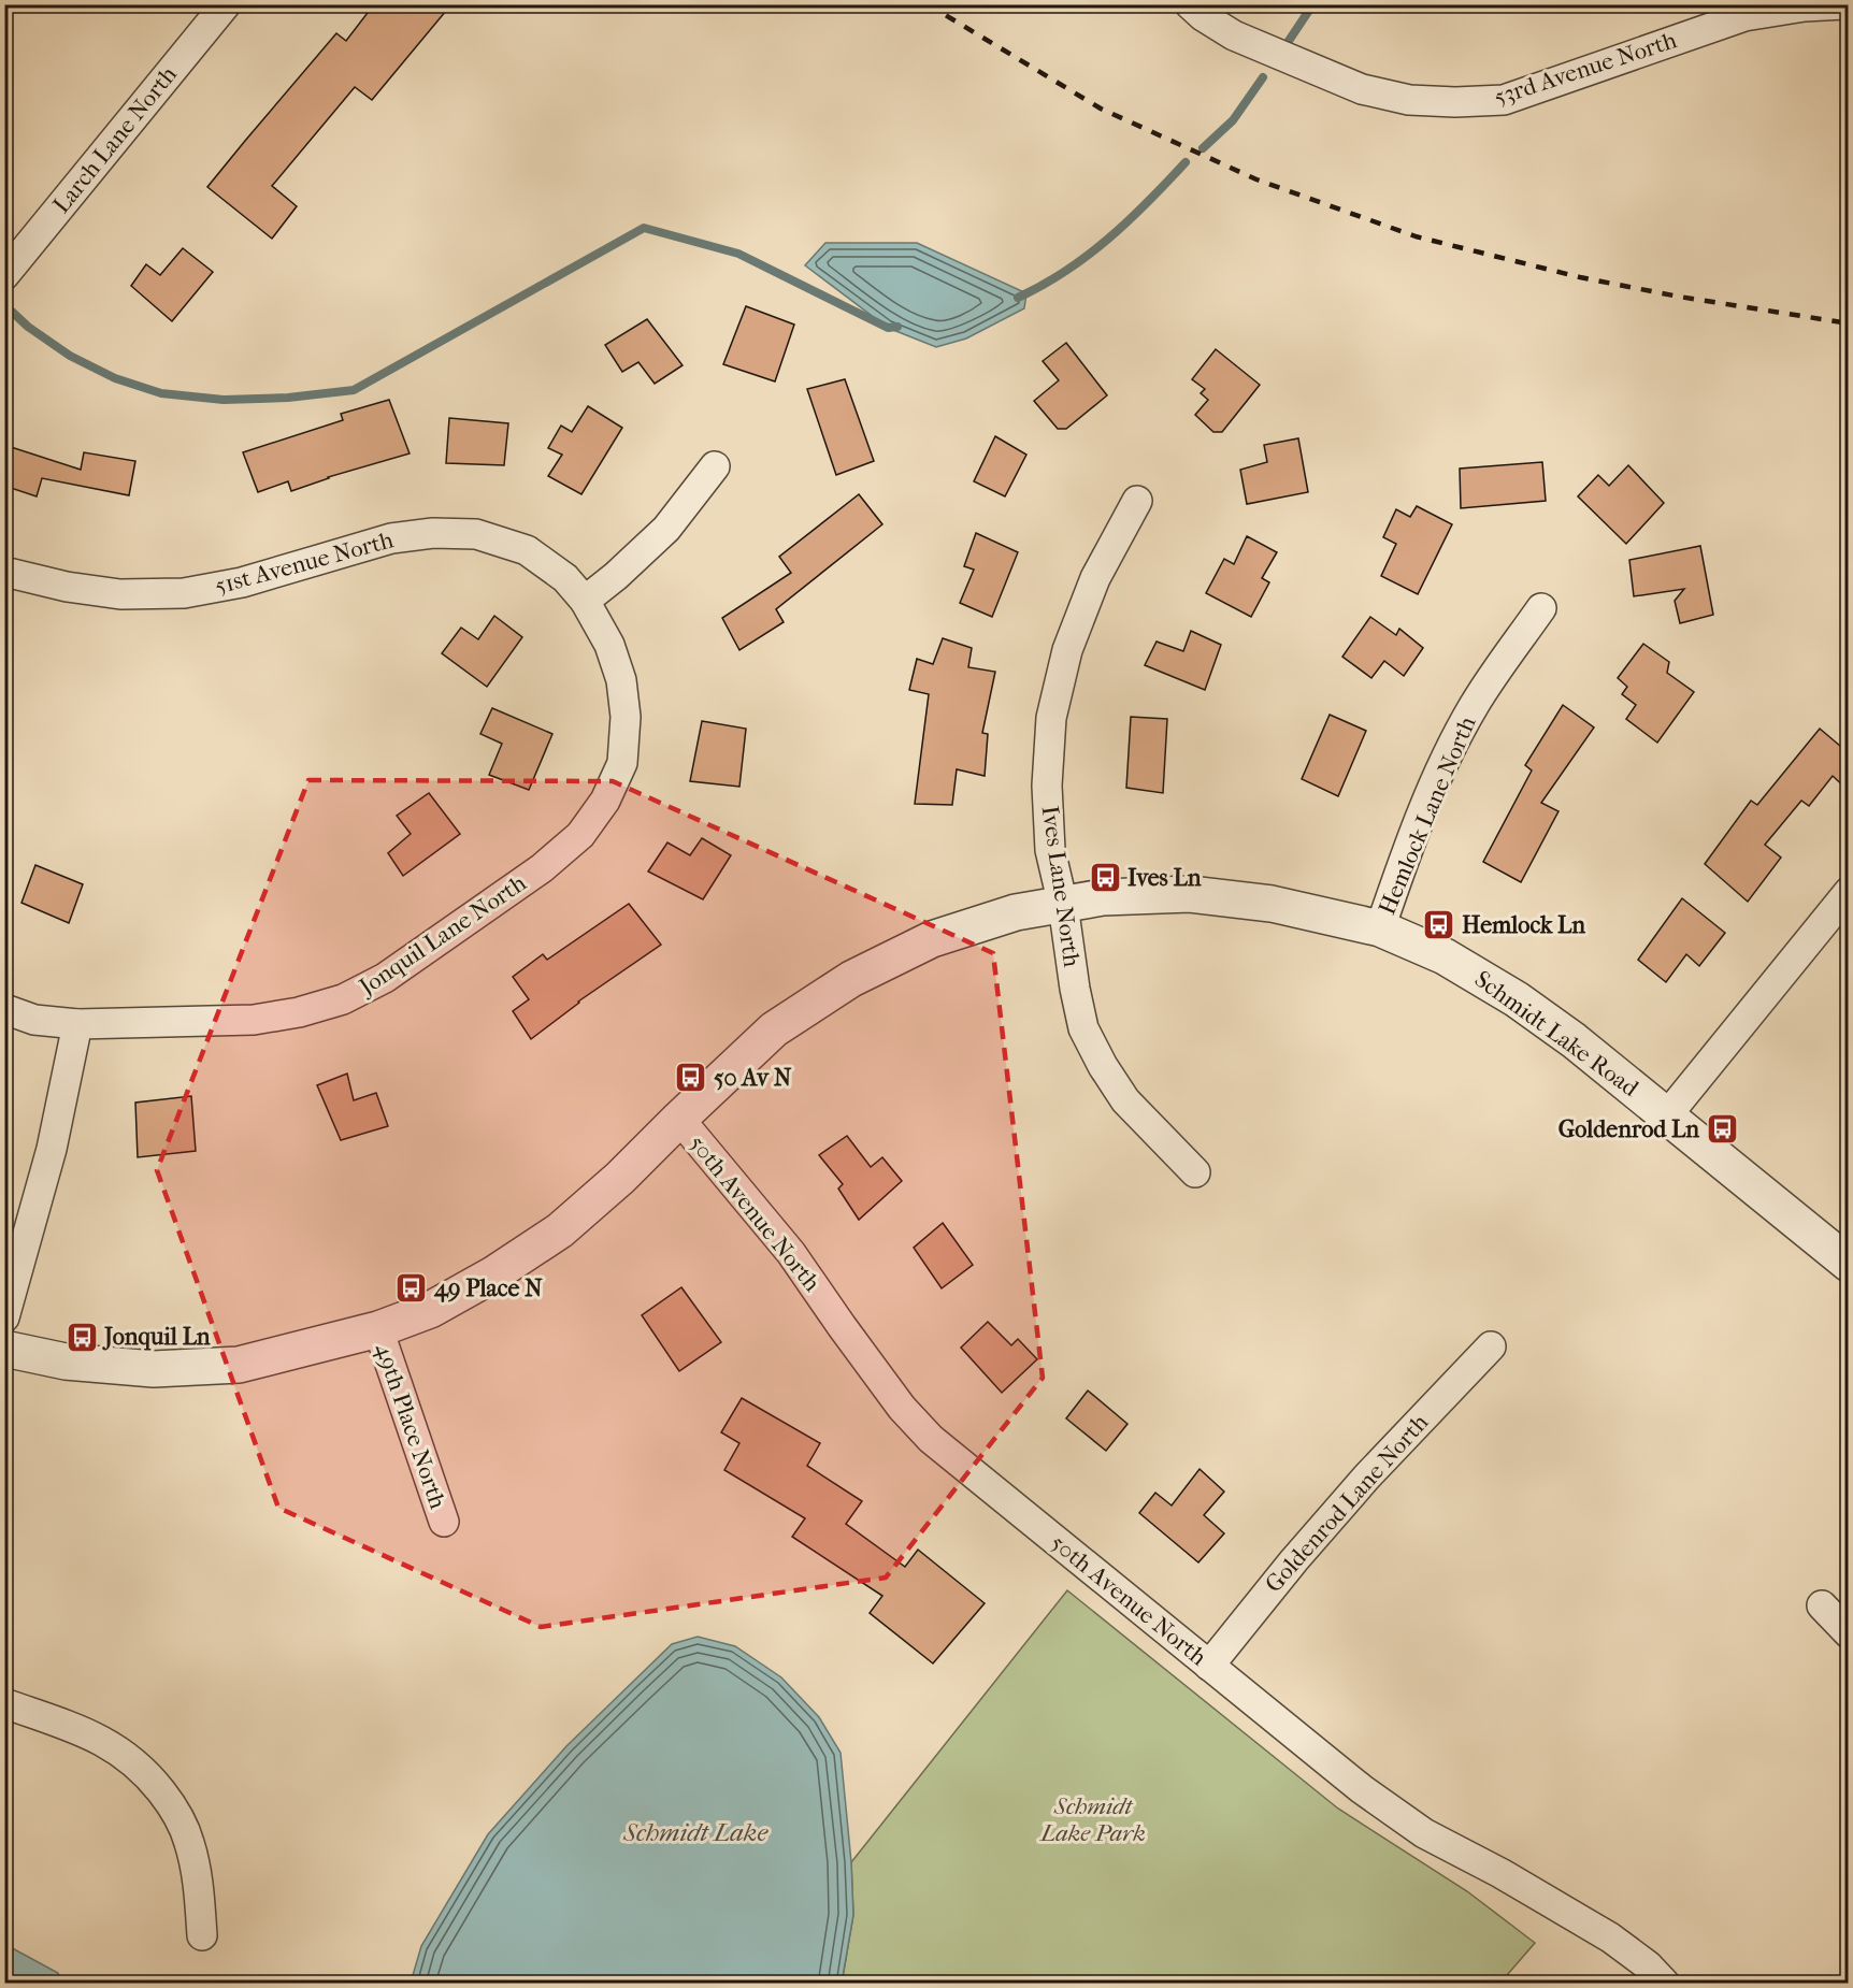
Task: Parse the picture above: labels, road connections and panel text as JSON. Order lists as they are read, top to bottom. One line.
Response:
{"streets":{"street":["53rd Avenue North","Larch Lane North","51st Avenue North","Hemlock Lane North","Ives Lane North","Jonquil Lane North","Schmidt Lake Road","50th Avenue North","49th Place North","Goldenrod Lane North"]},"crossings":[["51st Avenue North","Jonquil Lane North"],["Hemlock Lane North","Schmidt Lake Road"],["Ives Lane North","Schmidt Lake Road"],["Schmidt Lake Road","50th Avenue North"],["Schmidt Lake Road","49th Place North"],["50th Avenue North","Goldenrod Lane North"]],"water":["Schmidt Lake"],"parks":["Schmidt Lake Park"],"places":{"bus stop":["Ives Ln","Hemlock Ln","50 Av N","Goldenrod Ln","49 Place N","Jonquil Ln"]}}
